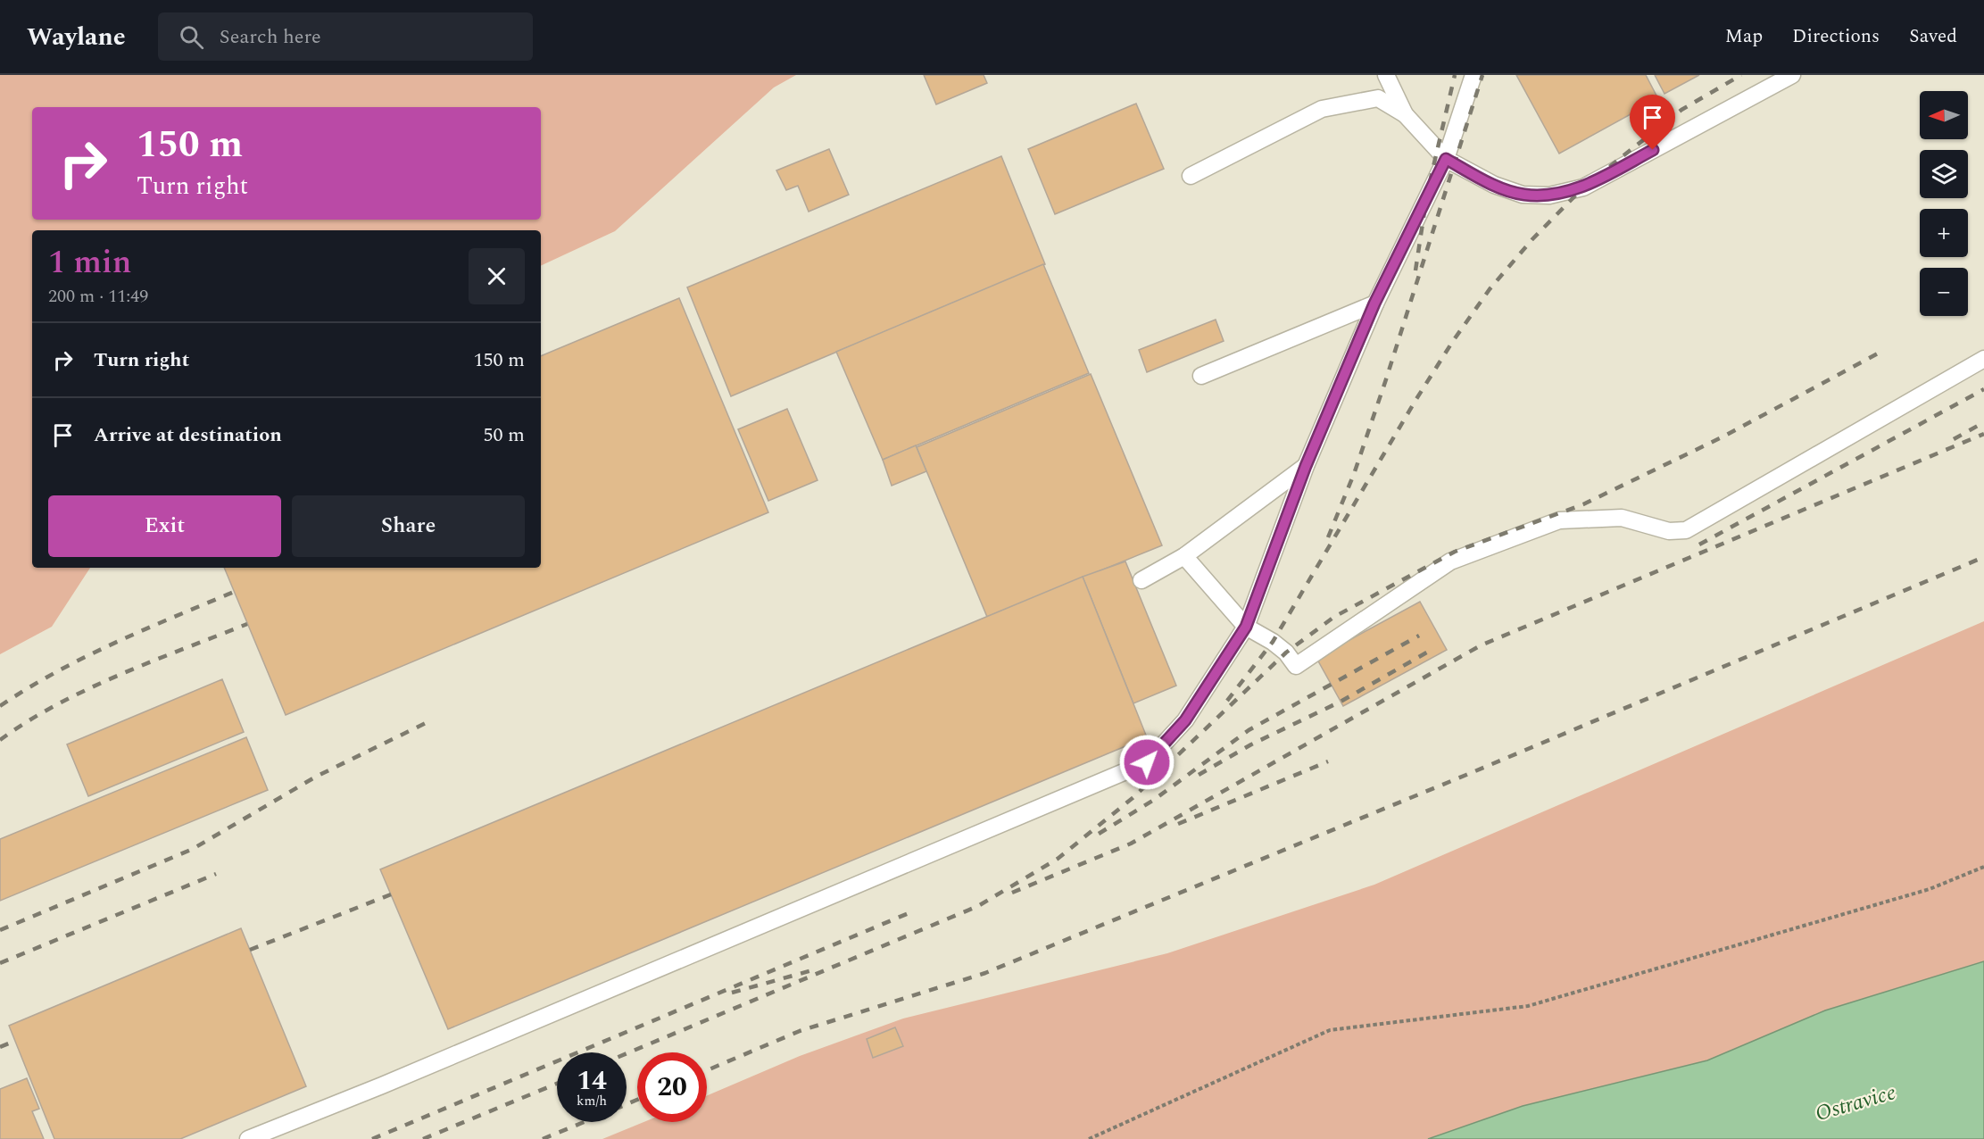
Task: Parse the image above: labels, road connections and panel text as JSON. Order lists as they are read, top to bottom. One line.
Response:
{"water":["Ostravice"],"north":"left","page":{"header":"Waylane","search":"Search here","nav":["Map","Directions","Saved"],"map_buttons":["+","−"],"turn":["150 m","Turn right"],"heading":["1 min","200 m · 11:49"],"list":[{"name":"Turn right","value":"150 m"},{"name":"Arrive at destination","value":"50 m"}],"buttons":["Exit","Share"],"speed":"14 km/h","limit":"20"}}
